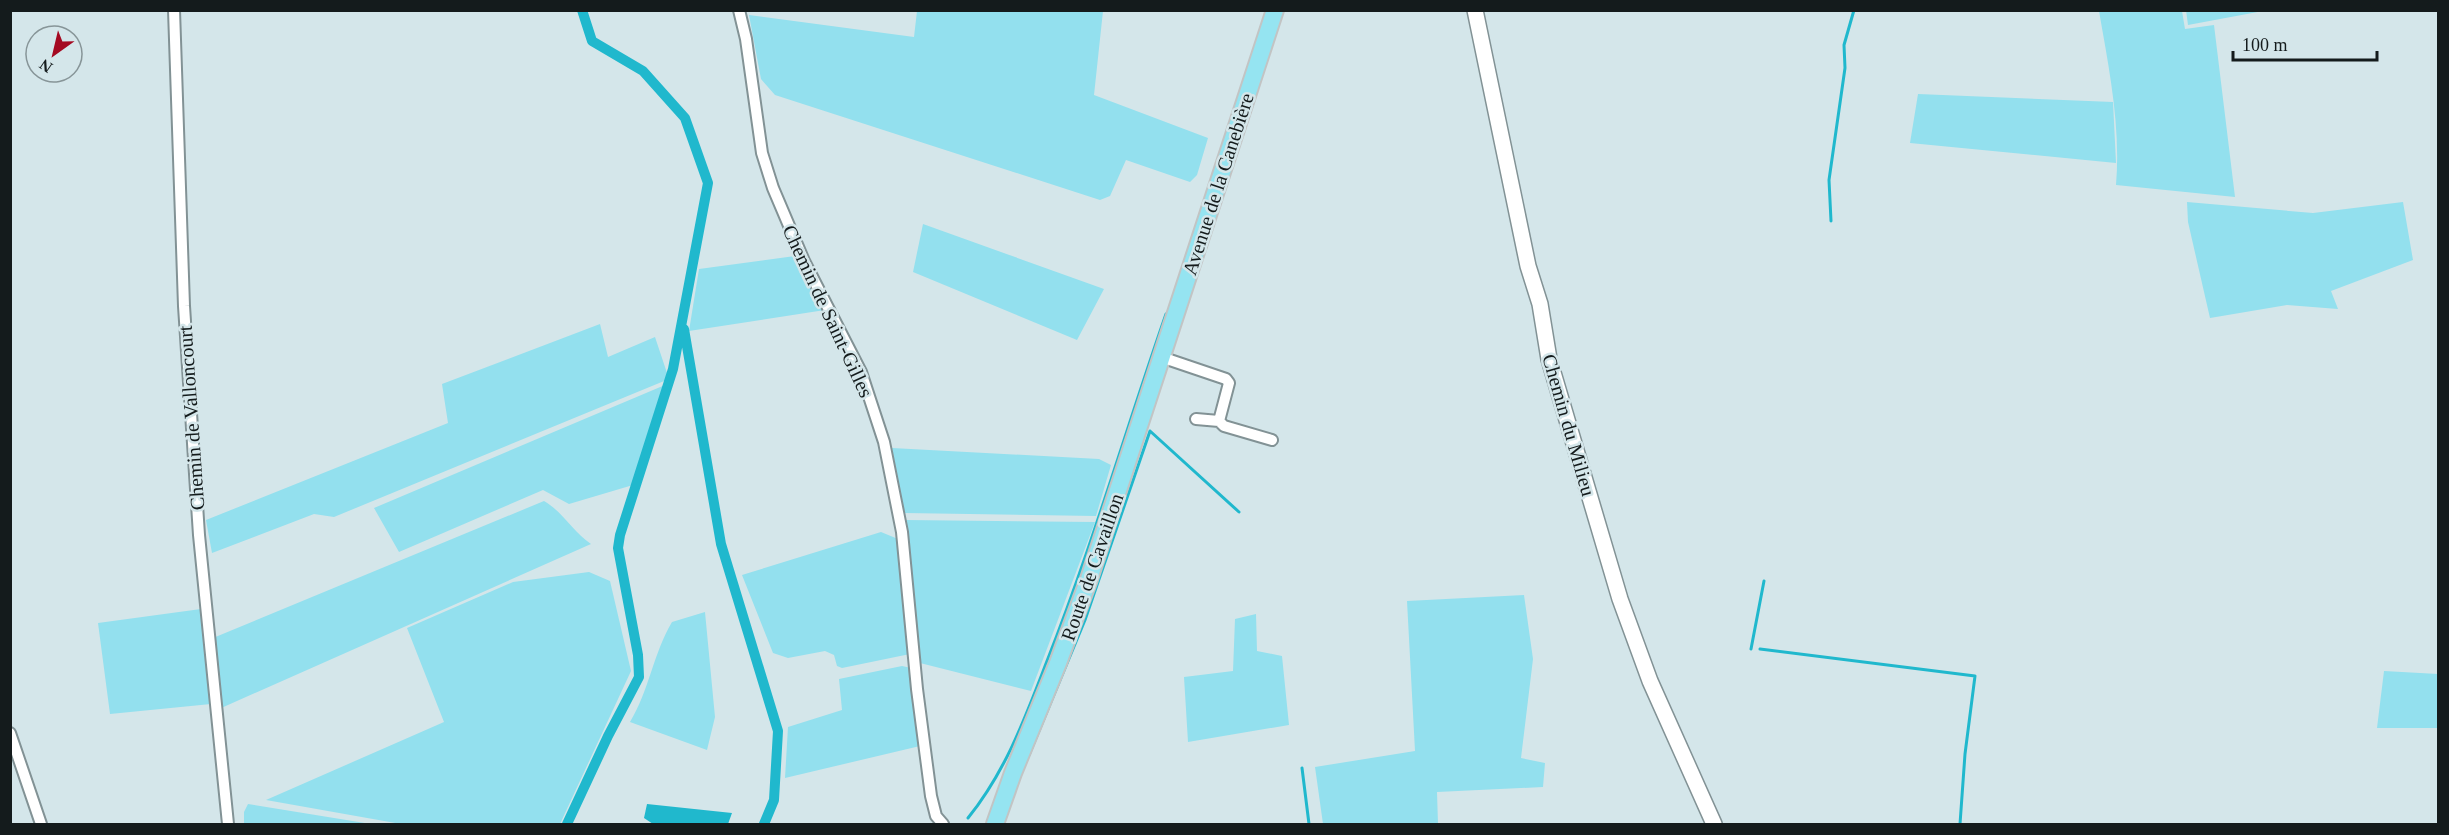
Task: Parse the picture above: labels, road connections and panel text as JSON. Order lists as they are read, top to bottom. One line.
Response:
{"streets":{"main road":["Avenue de la Canebière","Route de Cavaillon"],"street":["Chemin de Saint-Gilles","Chemin de Valloncourt","Chemin du Milieu"]},"crossings":[["Avenue de la Canebière","Route de Cavaillon"]],"scale_bar":"100 m","north":"bottom left"}
